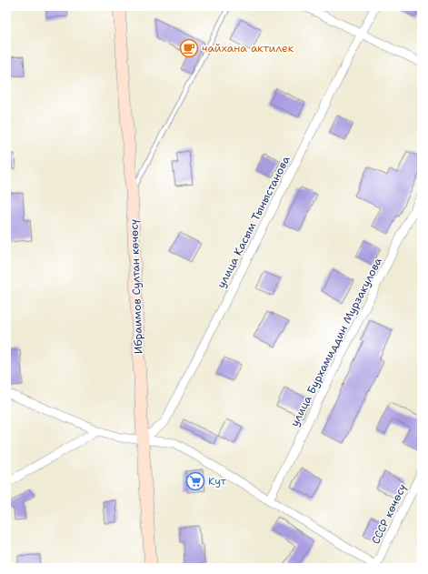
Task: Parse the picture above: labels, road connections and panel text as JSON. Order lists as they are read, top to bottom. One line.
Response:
{"streets":{"main road":["Ибраимов Султан көчөсү"],"street":["улица Касым Тыныстанова","улица Бурхамиддин Мурзакулова","СССР көчөсү"]},"crossings":[["улица Касым Тыныстанова","Ибраимов Султан көчөсү"]],"places":{"cafe":["чайхана актилек"],"supermarket":["Кут"]}}
